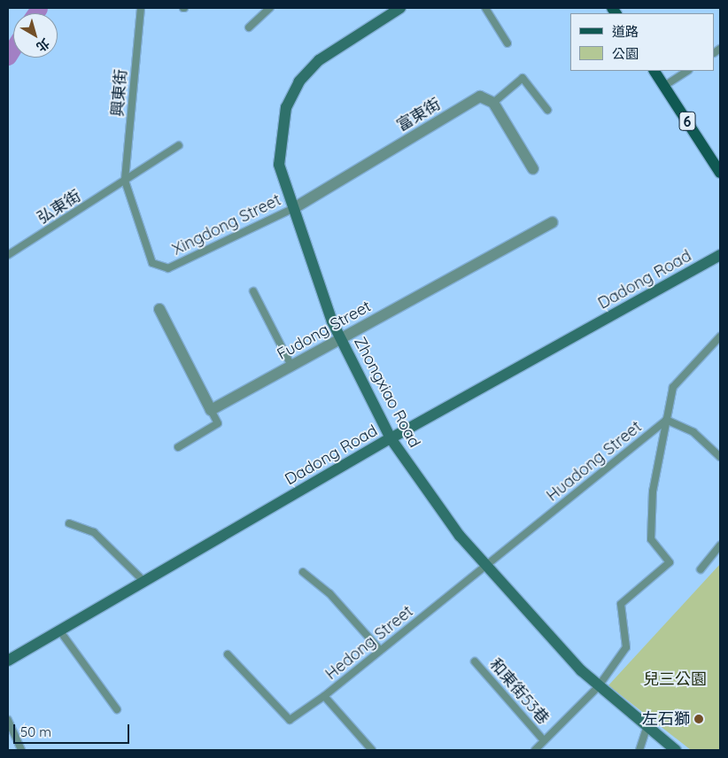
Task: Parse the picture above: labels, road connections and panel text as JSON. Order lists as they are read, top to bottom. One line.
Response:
{"streets":{"main road":["6"],"street":["富東街","Dadong Road","Fudong Street","Zhongxiao Road"],"lane":["興東街","弘東街","Xingdong Street","Huadong Street","Hedong Street","和東街53巷"]},"crossings":[["興東街","弘東街"],["興東街","Xingdong Street"],["富東街","Xingdong Street"],["富東街","Zhongxiao Road"],["弘東街","Xingdong Street"],["Xingdong Street","Zhongxiao Road"],["Dadong Road","Zhongxiao Road"],["Fudong Street","Zhongxiao Road"],["Zhongxiao Road","Huadong Street"],["Zhongxiao Road","Hedong Street"],["Huadong Street","Hedong Street"]],"parks":["兒三公園"],"places":["左石獅"],"legend":["道路","公園"],"scale_bar":"50 m","north":"bottom right"}
